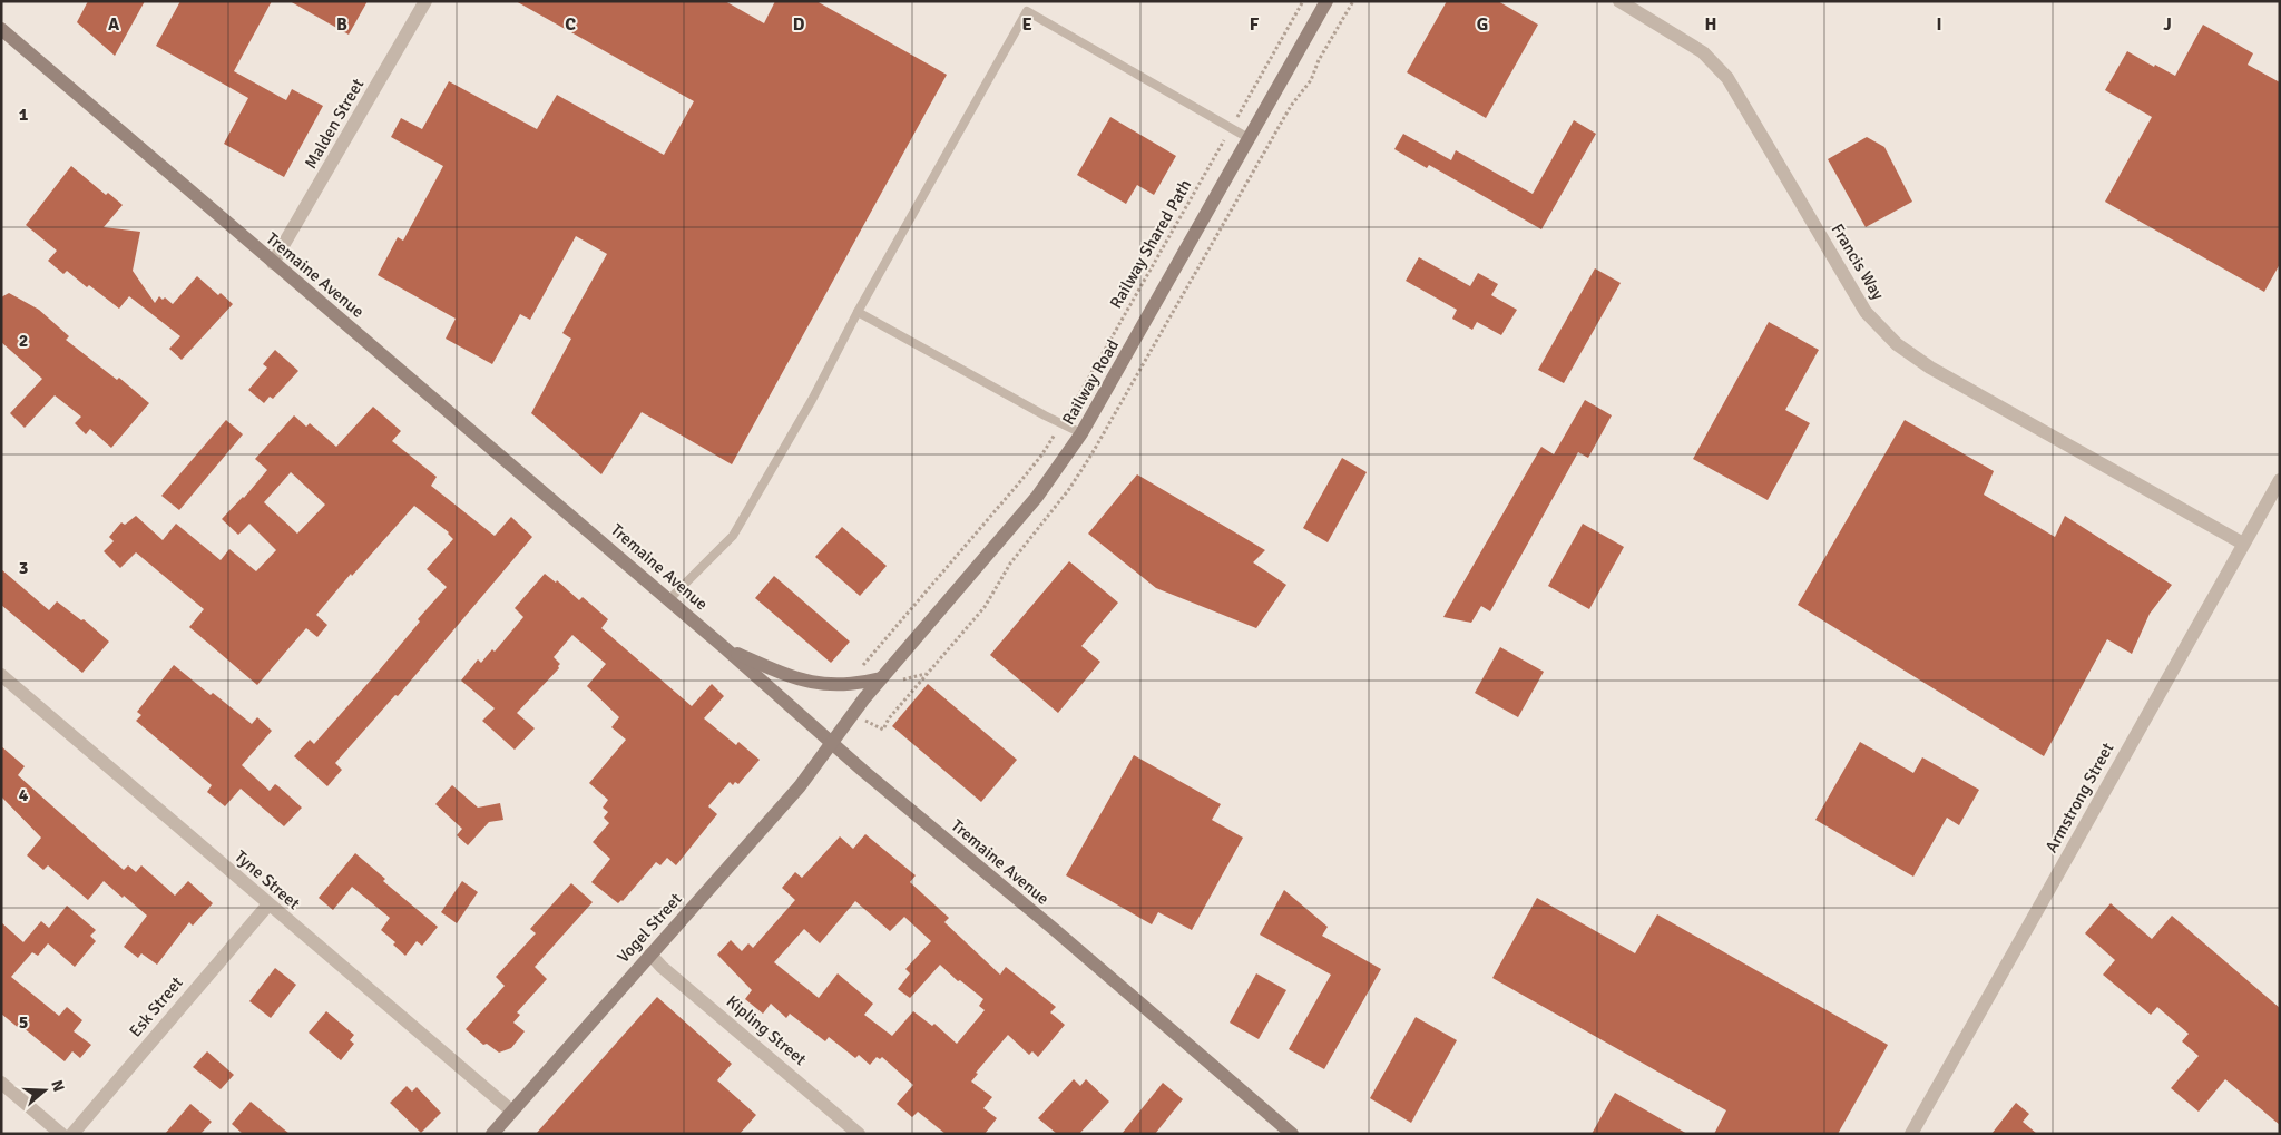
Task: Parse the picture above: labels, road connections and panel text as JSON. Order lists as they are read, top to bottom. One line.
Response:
{"streets":{"main road":["Tremaine Avenue","Railway Road","Vogel Street"],"street":["Malden Street","Francis Way","Armstrong Street","Tyne Street","Esk Street","Kipling Street"],"path":["Railway Shared Path"]},"crossings":[["Malden Street","Tremaine Avenue"],["Francis Way","Armstrong Street"],["Tremaine Avenue","Railway Road"],["Tremaine Avenue","Vogel Street"],["Railway Road","Vogel Street"],["Tyne Street","Vogel Street"],["Tyne Street","Esk Street"],["Vogel Street","Kipling Street"]],"north":"right","grid":{"columns":["A","B","C","D","E","F","G","H","I","J"],"rows":["1","2","3","4","5"]}}
